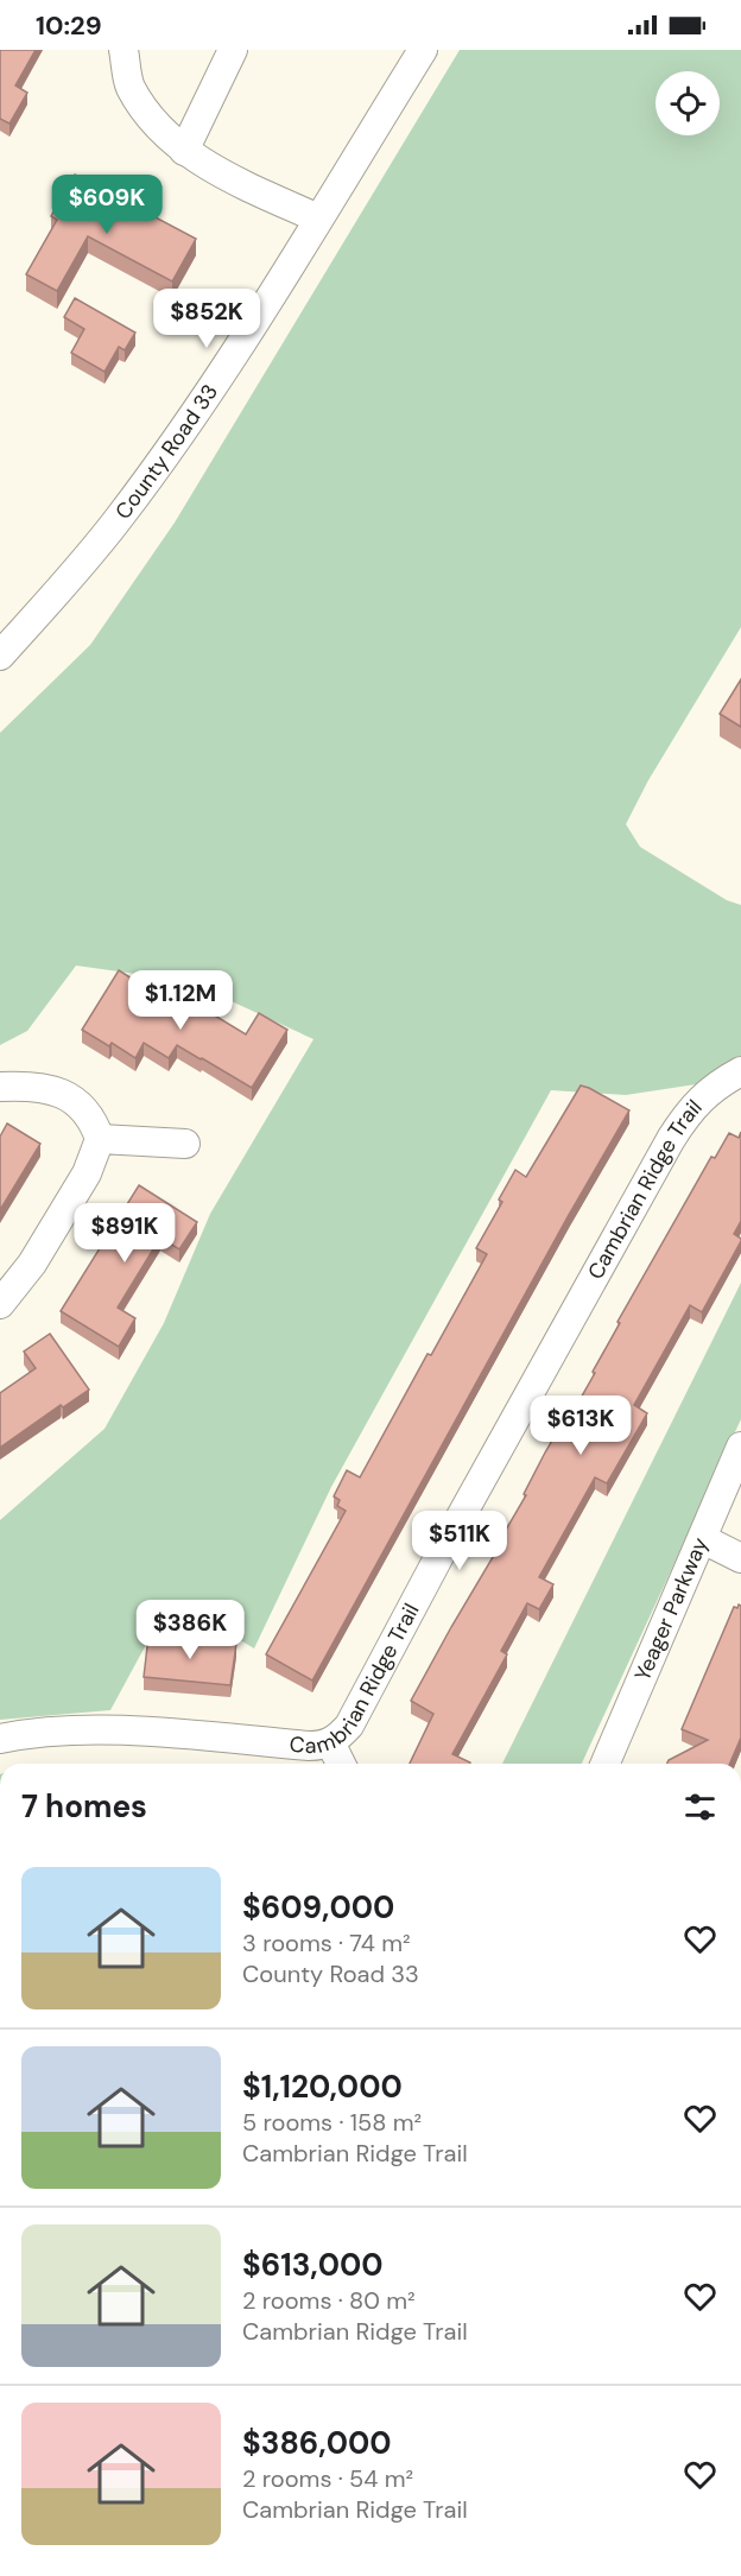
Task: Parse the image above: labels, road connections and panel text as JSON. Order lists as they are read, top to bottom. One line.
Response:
{"streets":{"street":["County Road 33","Cambrian Ridge Trail","Yeager Parkway"]},"page":{"status":"10:29","price":["$609K","$852K","$1.12M","$891K","$613K","$511K","$386K"],"heading":"7 homes","list":[{"name":"$609,000","note":"3 rooms · 74 m² · County Road 33"},{"name":"$1,120,000","note":"5 rooms · 158 m² · Cambrian Ridge Trail"},{"name":"$613,000","note":"2 rooms · 80 m² · Cambrian Ridge Trail"},{"name":"$386,000","note":"2 rooms · 54 m² · Cambrian Ridge Trail"}]}}
